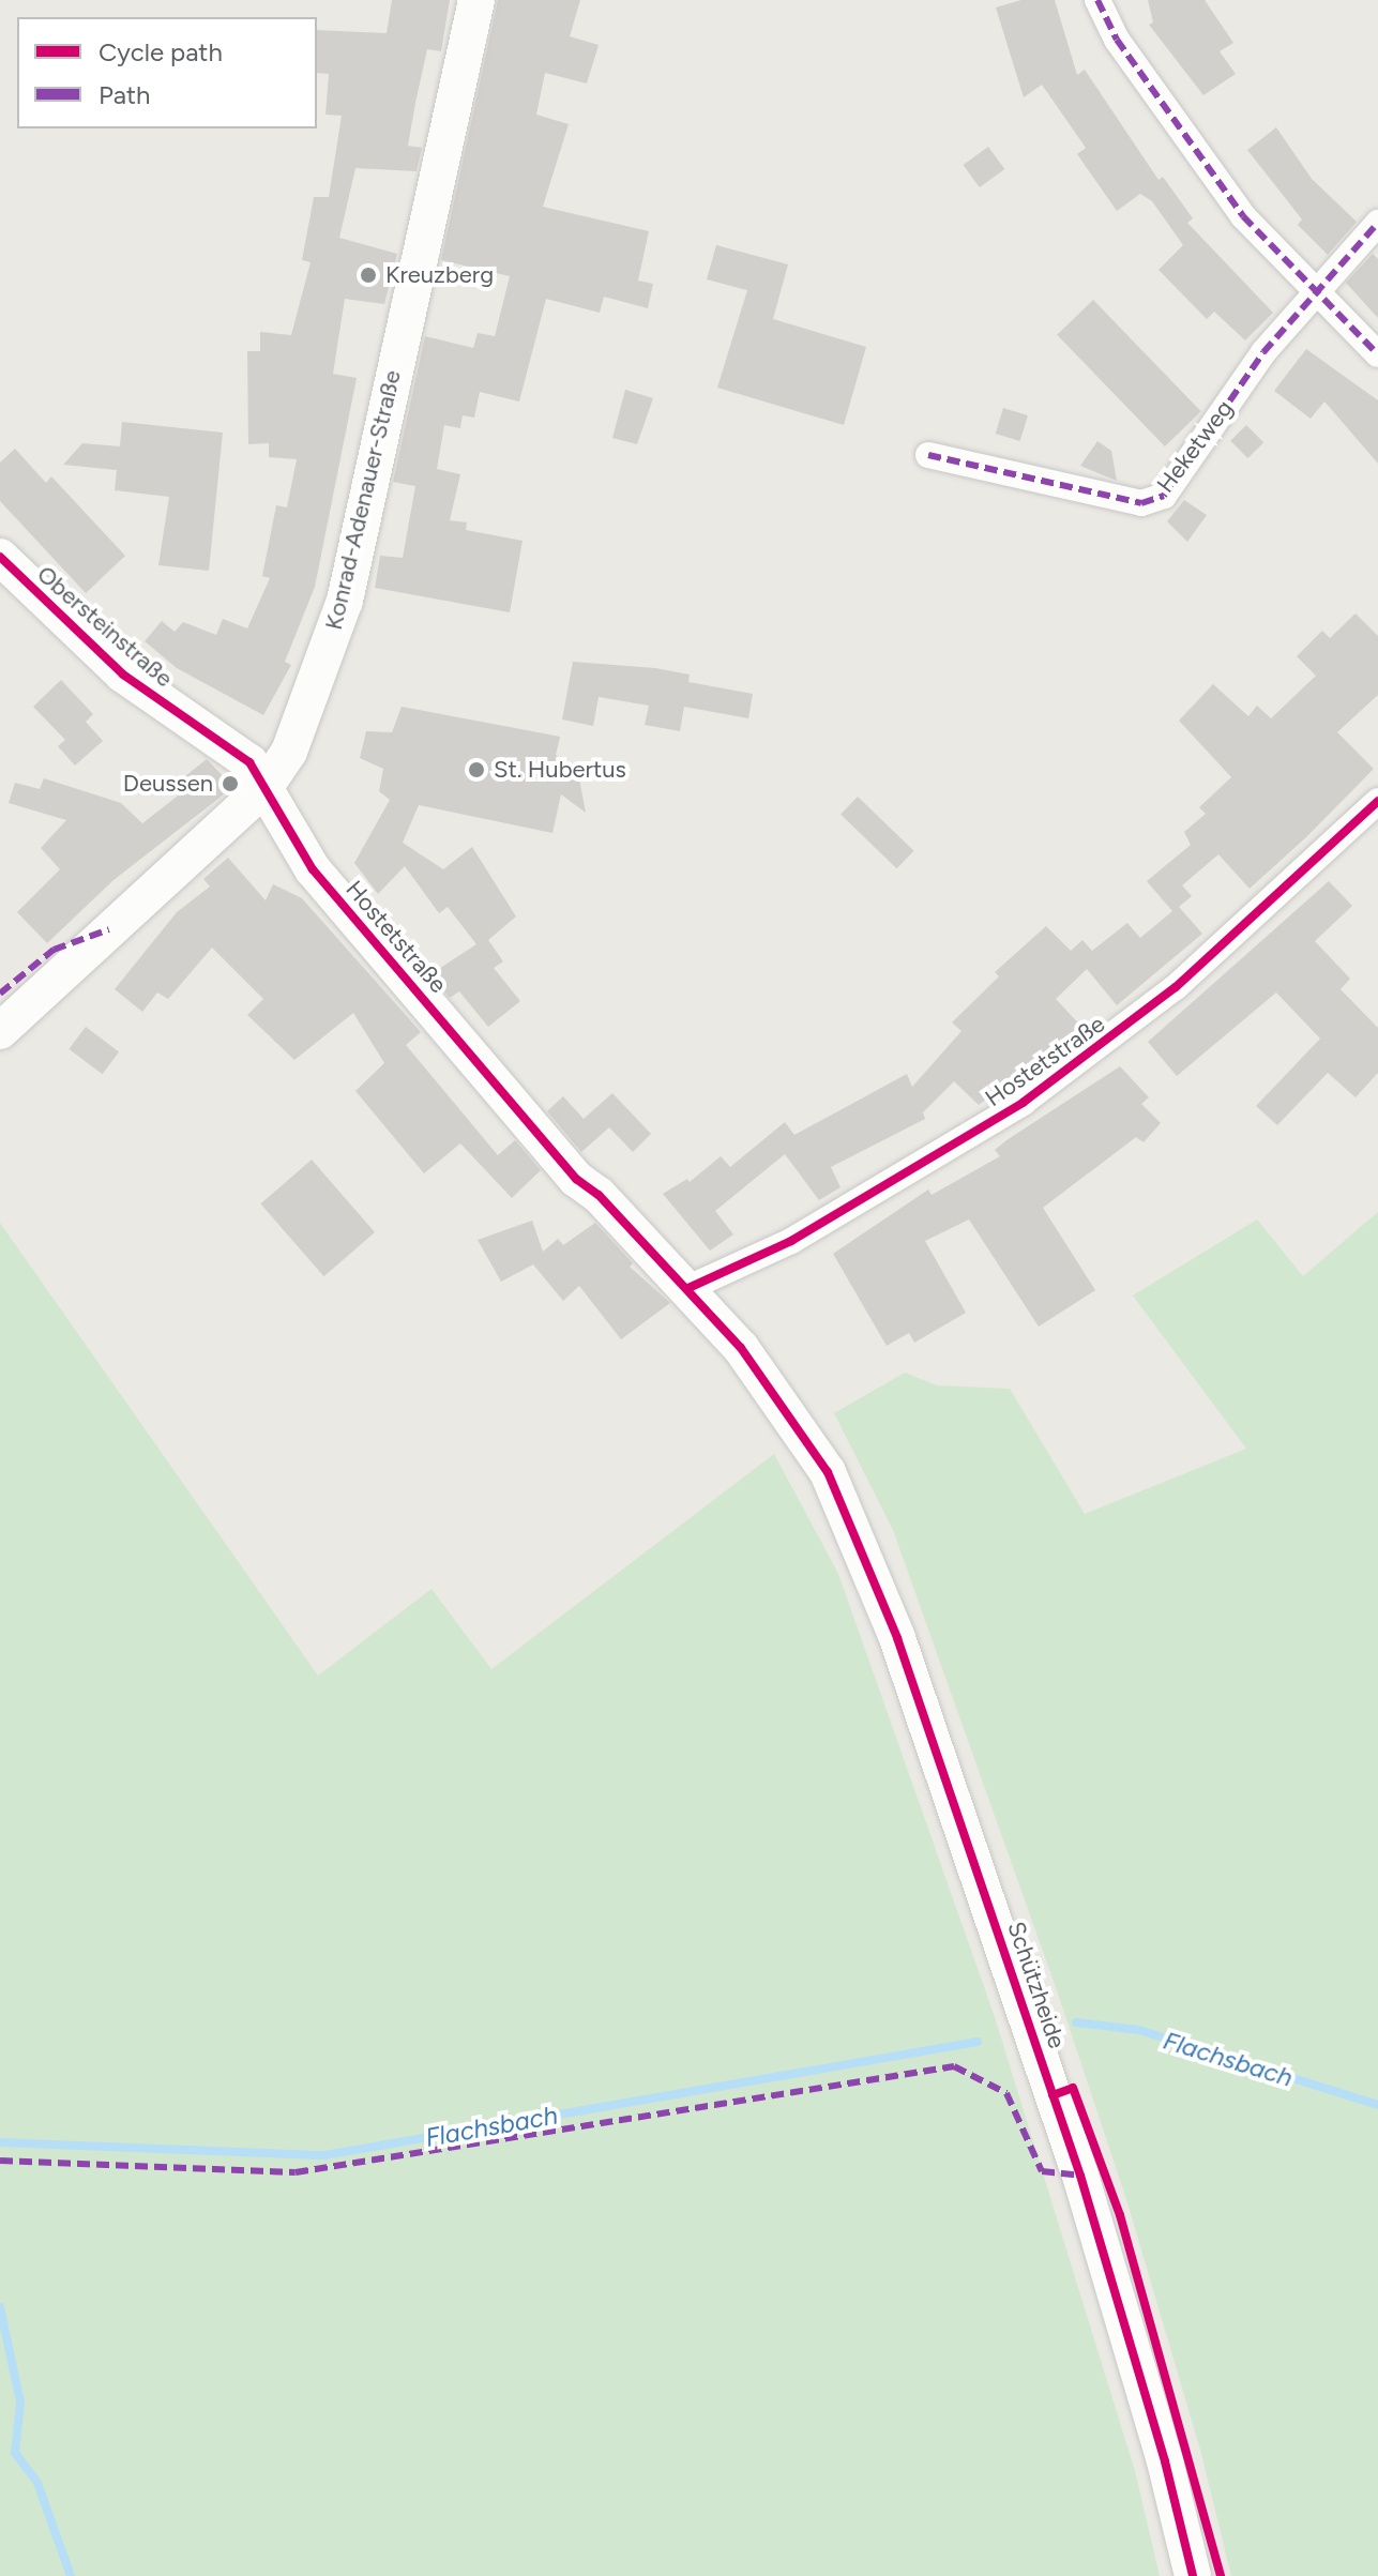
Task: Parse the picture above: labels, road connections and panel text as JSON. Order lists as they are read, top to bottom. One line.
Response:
{"streets":{"street":["Heketweg","Konrad-Adenauer-Straße","Obersteinstraße","Hostetstraße","Schützheide"]},"crossings":[["Konrad-Adenauer-Straße","Obersteinstraße"],["Konrad-Adenauer-Straße","Hostetstraße"],["Obersteinstraße","Hostetstraße"],["Hostetstraße","Schützheide"]],"water":["Flachsbach"],"places":["Kreuzberg","St. Hubertus","Deussen"],"legend":["Cycle path","Path"]}
